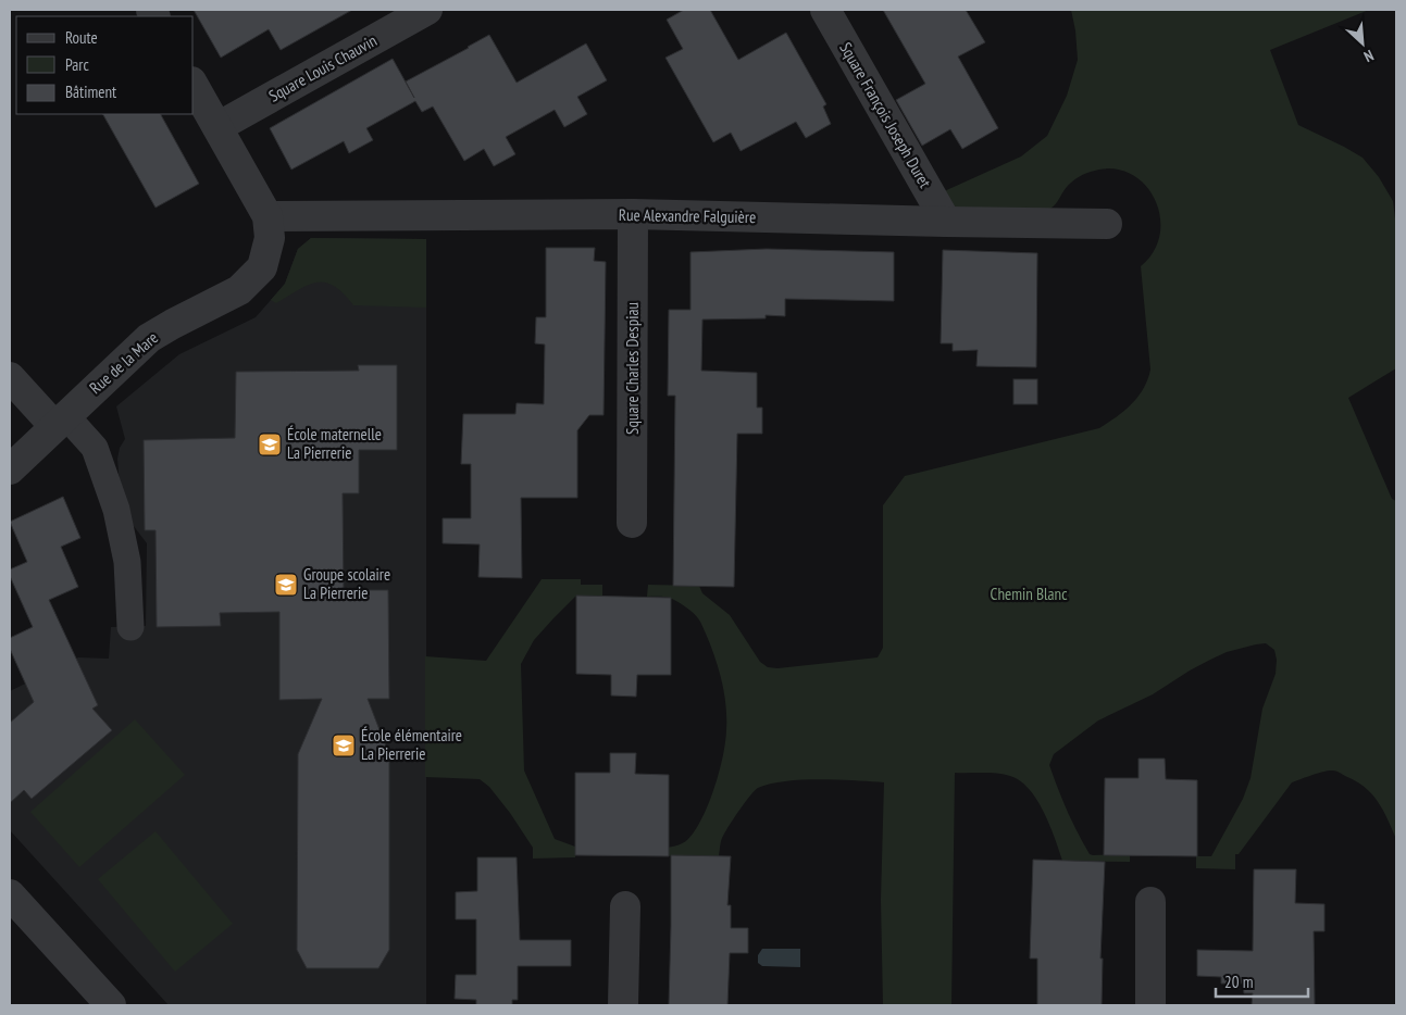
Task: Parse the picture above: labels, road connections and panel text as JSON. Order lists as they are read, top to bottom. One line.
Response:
{"streets":{"street":["Square Louis Chauvin","Square François Joseph Duret","Rue Alexandre Falguière","Rue de la Mare","Square Charles Despiau"]},"crossings":[["Square François Joseph Duret","Rue Alexandre Falguière"],["Rue Alexandre Falguière","Rue de la Mare"],["Rue Alexandre Falguière","Square Charles Despiau"]],"parks":["Chemin Blanc"],"places":{"school or university":["École maternelle La Pierrerie","Groupe scolaire La Pierrerie","École élémentaire La Pierrerie"]},"legend":["Route","Parc","Bâtiment"],"scale_bar":"20 m","north":"bottom right"}
